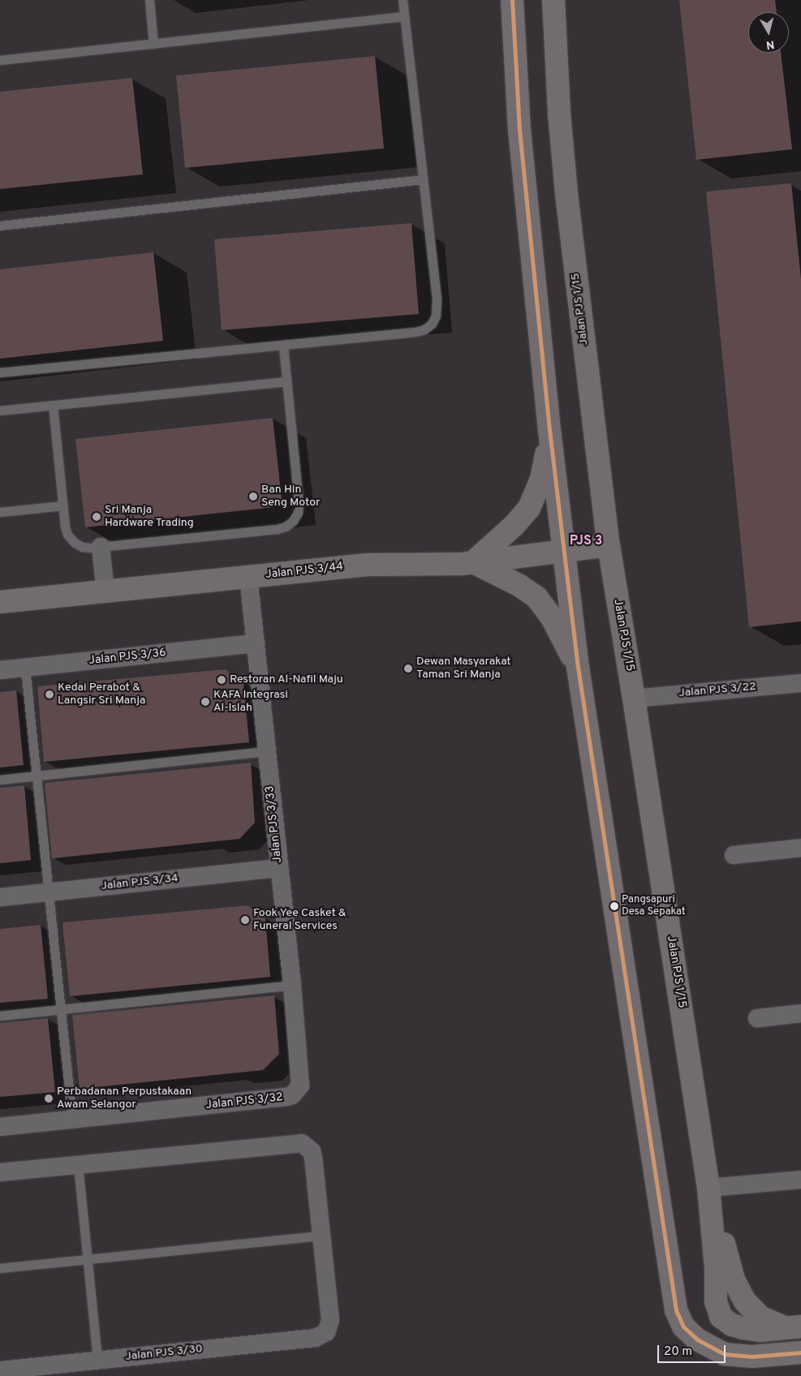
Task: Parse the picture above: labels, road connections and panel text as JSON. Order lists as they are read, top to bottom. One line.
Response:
{"streets":{"main road":["Jalan PJS 1/15","Jalan PJS 3/44"],"street":["Jalan PJS 3/36","Jalan PJS 3/22","Jalan PJS 3/33","Jalan PJS 3/34","Jalan PJS 3/32","Jalan PJS 3/30"]},"crossings":[["Jalan PJS 1/15","Jalan PJS 3/44"],["Jalan PJS 1/15","Jalan PJS 3/22"],["Jalan PJS 3/44","Jalan PJS 3/33"],["Jalan PJS 3/36","Jalan PJS 3/33"],["Jalan PJS 3/33","Jalan PJS 3/34"],["Jalan PJS 3/33","Jalan PJS 3/32"]],"districts":["PJS 3"],"places":["Ban Hin Seng Motor","Sri Manja Hardware Trading","Dewan Masyarakat Taman Sri Manja","Restoran Al-Nafil Maju","Kedai Perabot & Langsir Sri Manja","KAFA Integrasi Al-Islah","Pangsapuri Desa Sepakat","Fook Yee Casket & Funeral Services","Perbadanan Perpustakaan Awam Selangor"],"scale_bar":"20 m","north":"bottom"}
